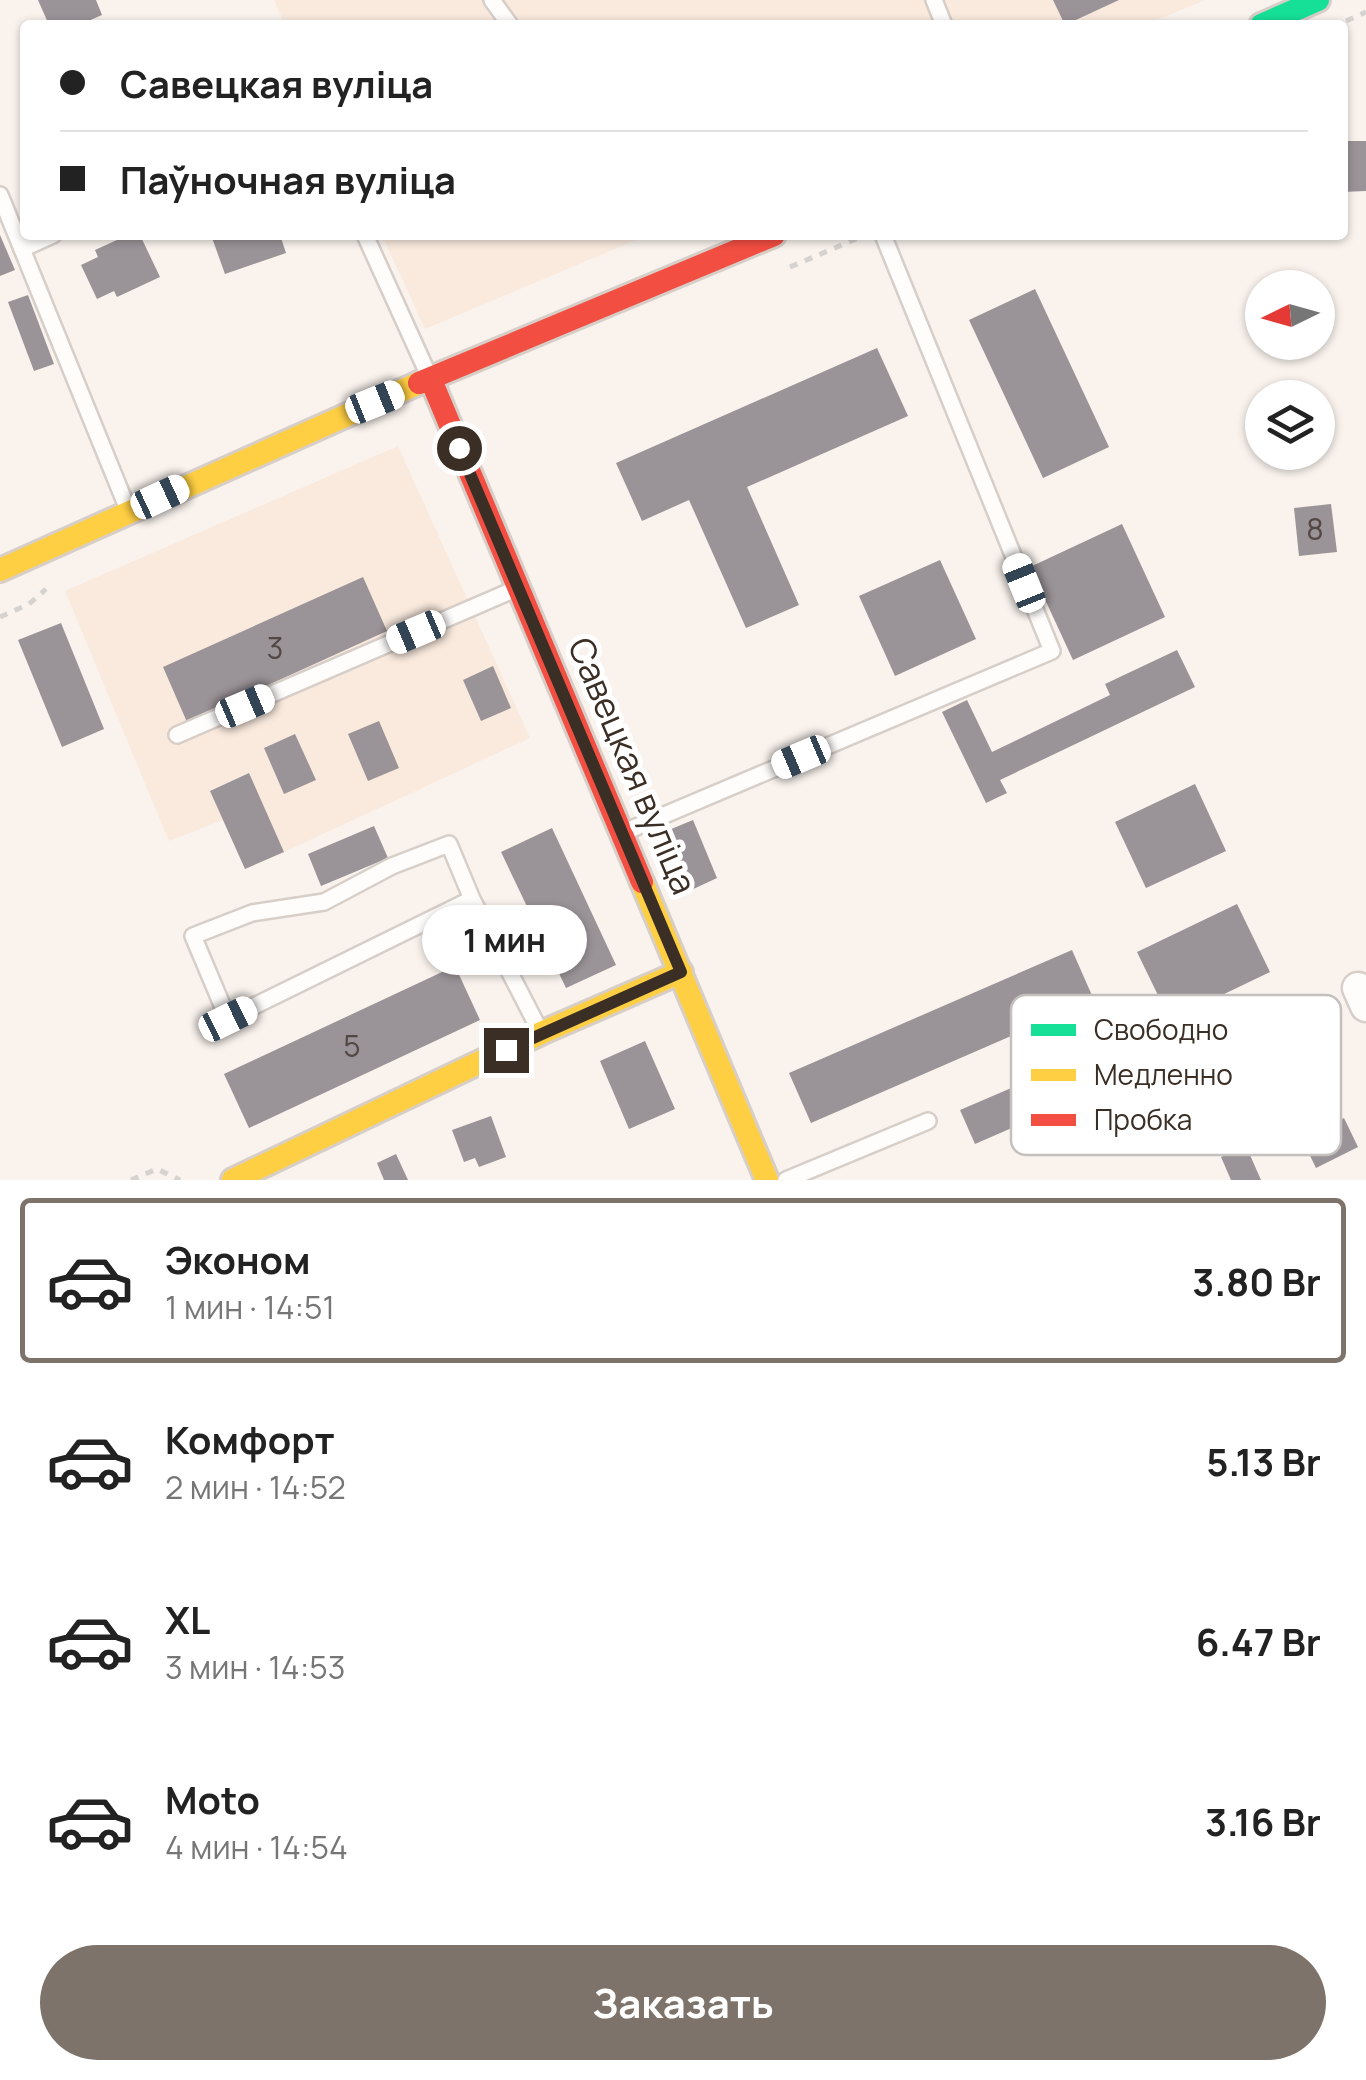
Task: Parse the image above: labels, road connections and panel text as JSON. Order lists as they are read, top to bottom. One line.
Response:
{"streets":{"street":["Савецкая вуліца"]},"house_numbers":["8","3","5"],"legend":["Свободно","Медленно","Пробка"],"north":"left","page":{"banner":["Савецкая вуліца","Паўночная вуліца"],"bubble":"1 мин","list":[{"name":"Эконом","note":"1 мин · 14:51","value":"3.80 Br"},{"name":"Комфорт","note":"2 мин · 14:52","value":"5.13 Br"},{"name":"XL","note":"3 мин · 14:53","value":"6.47 Br"},{"name":"Moto","note":"4 мин · 14:54","value":"3.16 Br"}],"buttons":"Заказать"}}
